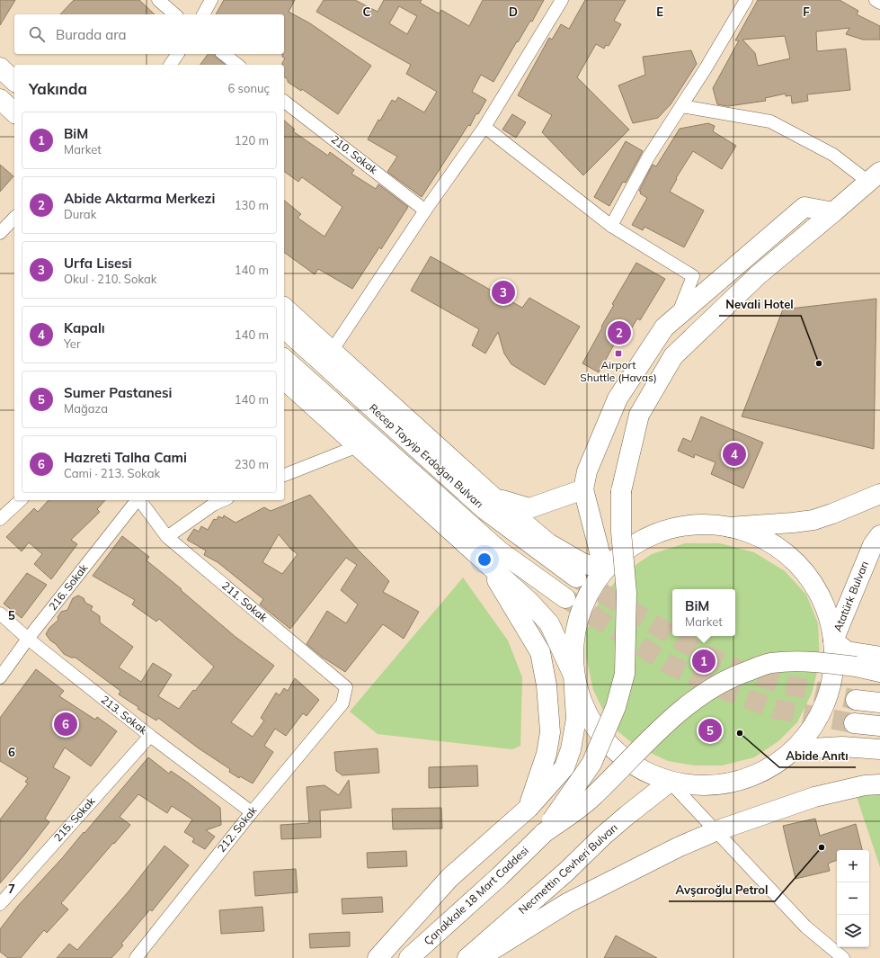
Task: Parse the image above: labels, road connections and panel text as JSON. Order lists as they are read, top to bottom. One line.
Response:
{"streets":{"main road":["Recep Tayyip Erdoğan Bulvarı","Atatürk Bulvarı","Necmettin Cevheri Bulvarı","Çanakkale 18 Mart Caddesi"],"street":["210. Sokak","216. Sokak","211. Sokak","213. Sokak","215. Sokak","212. Sokak"]},"crossings":[["216. Sokak","213. Sokak"],["211. Sokak","212. Sokak"],["213. Sokak","215. Sokak"],["213. Sokak","212. Sokak"]],"places":{"transit":["Airport Shuttle (Havas)"],"other":["Nevali Hotel","Abide Anıtı","Avşaroğlu Petrol"]},"page":{"search":"Burada ara","heading":["Yakında","6 sonuç"],"list":[{"mark":"1","name":"BiM","note":"Market","value":"120 m"},{"mark":"2","name":"Abide Aktarma Merkezi","note":"Durak","value":"130 m"},{"mark":"3","name":"Urfa Lisesi","note":"Okul · 210. Sokak","value":"140 m"},{"mark":"4","name":"Kapalı","note":"Yer","value":"140 m"},{"mark":"5","name":"Sumer Pastanesi","note":"Mağaza","value":"140 m"},{"mark":"6","name":"Hazreti Talha Cami","note":"Cami · 213. Sokak","value":"230 m"}],"pins":["3","2","4","1","6","5"],"popup":["BiM","Market"],"map_buttons":["+","−"]},"grid":{"columns":["C","D","E","F"],"rows":["5","6","7"]}}
